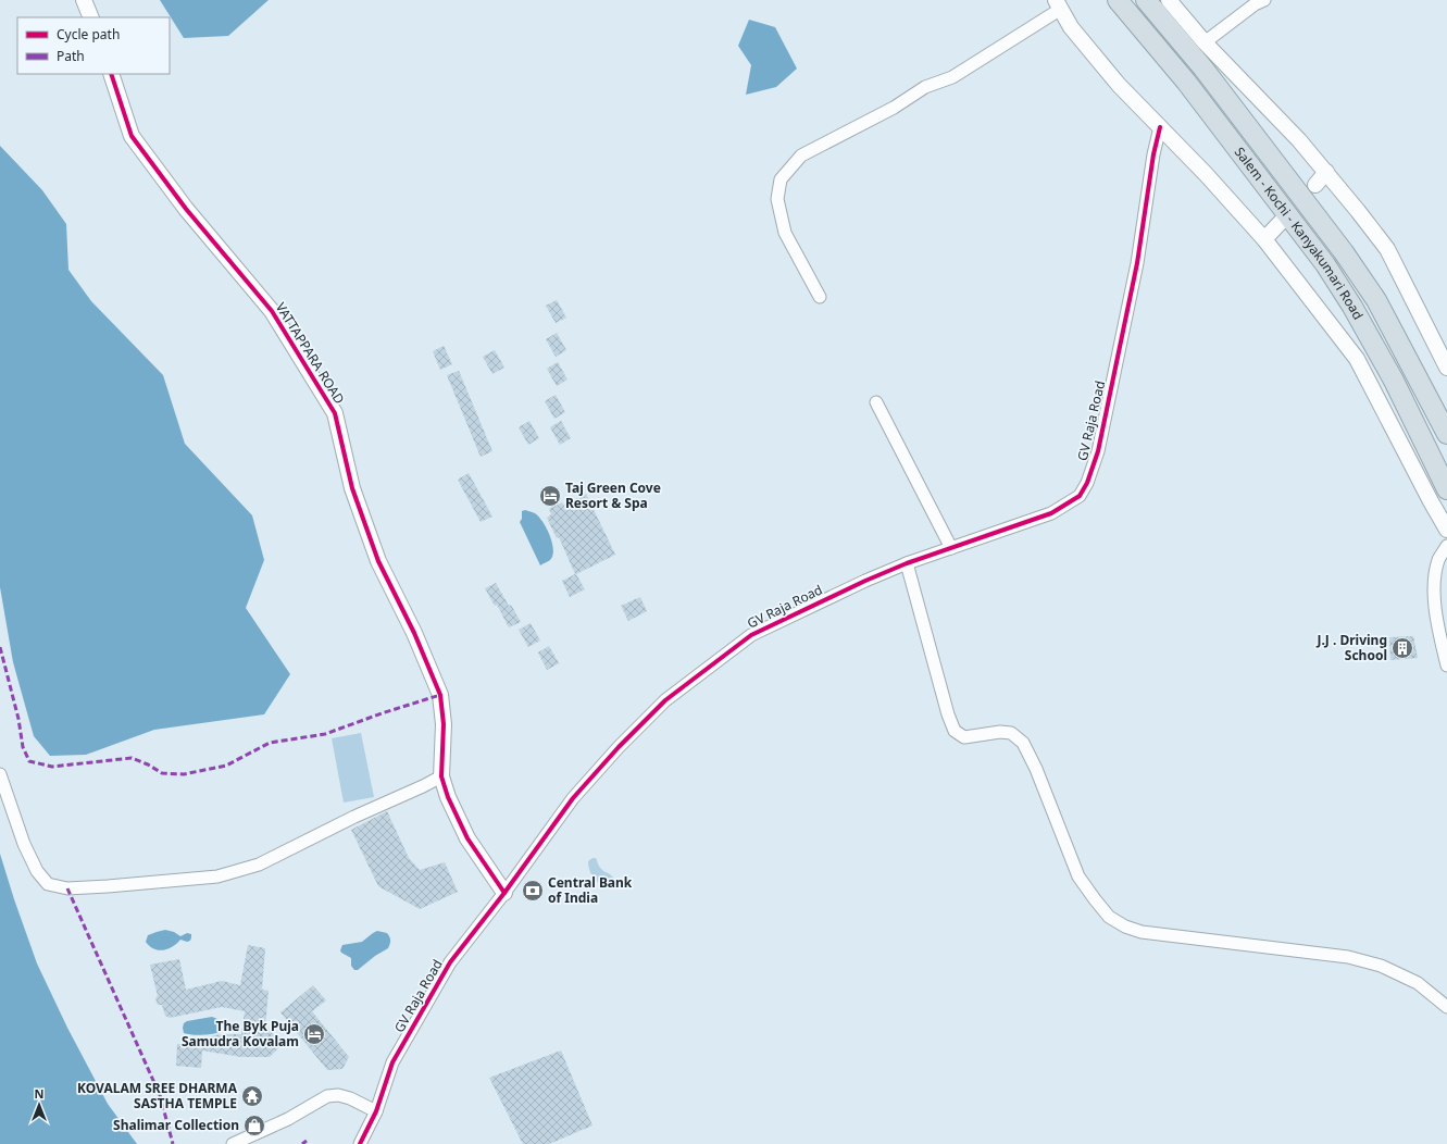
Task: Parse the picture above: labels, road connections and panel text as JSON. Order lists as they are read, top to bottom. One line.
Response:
{"streets":{"highway":["Salem - Kochi - Kanyakumari Road"],"street":["VATTAPPARA ROAD","GV Raja Road"]},"crossings":[["VATTAPPARA ROAD","GV Raja Road"]],"places":{"hotel":["Taj Green Cove Resort & Spa","The Byk Puja Samudra Kovalam"],"building":["J.J . Driving School"],"bank":["Central Bank of India"],"temple":["KOVALAM SREE DHARMA SASTHA TEMPLE"],"shop":["Shalimar Collection"]},"legend":["Cycle path","Path"],"north":"top"}
